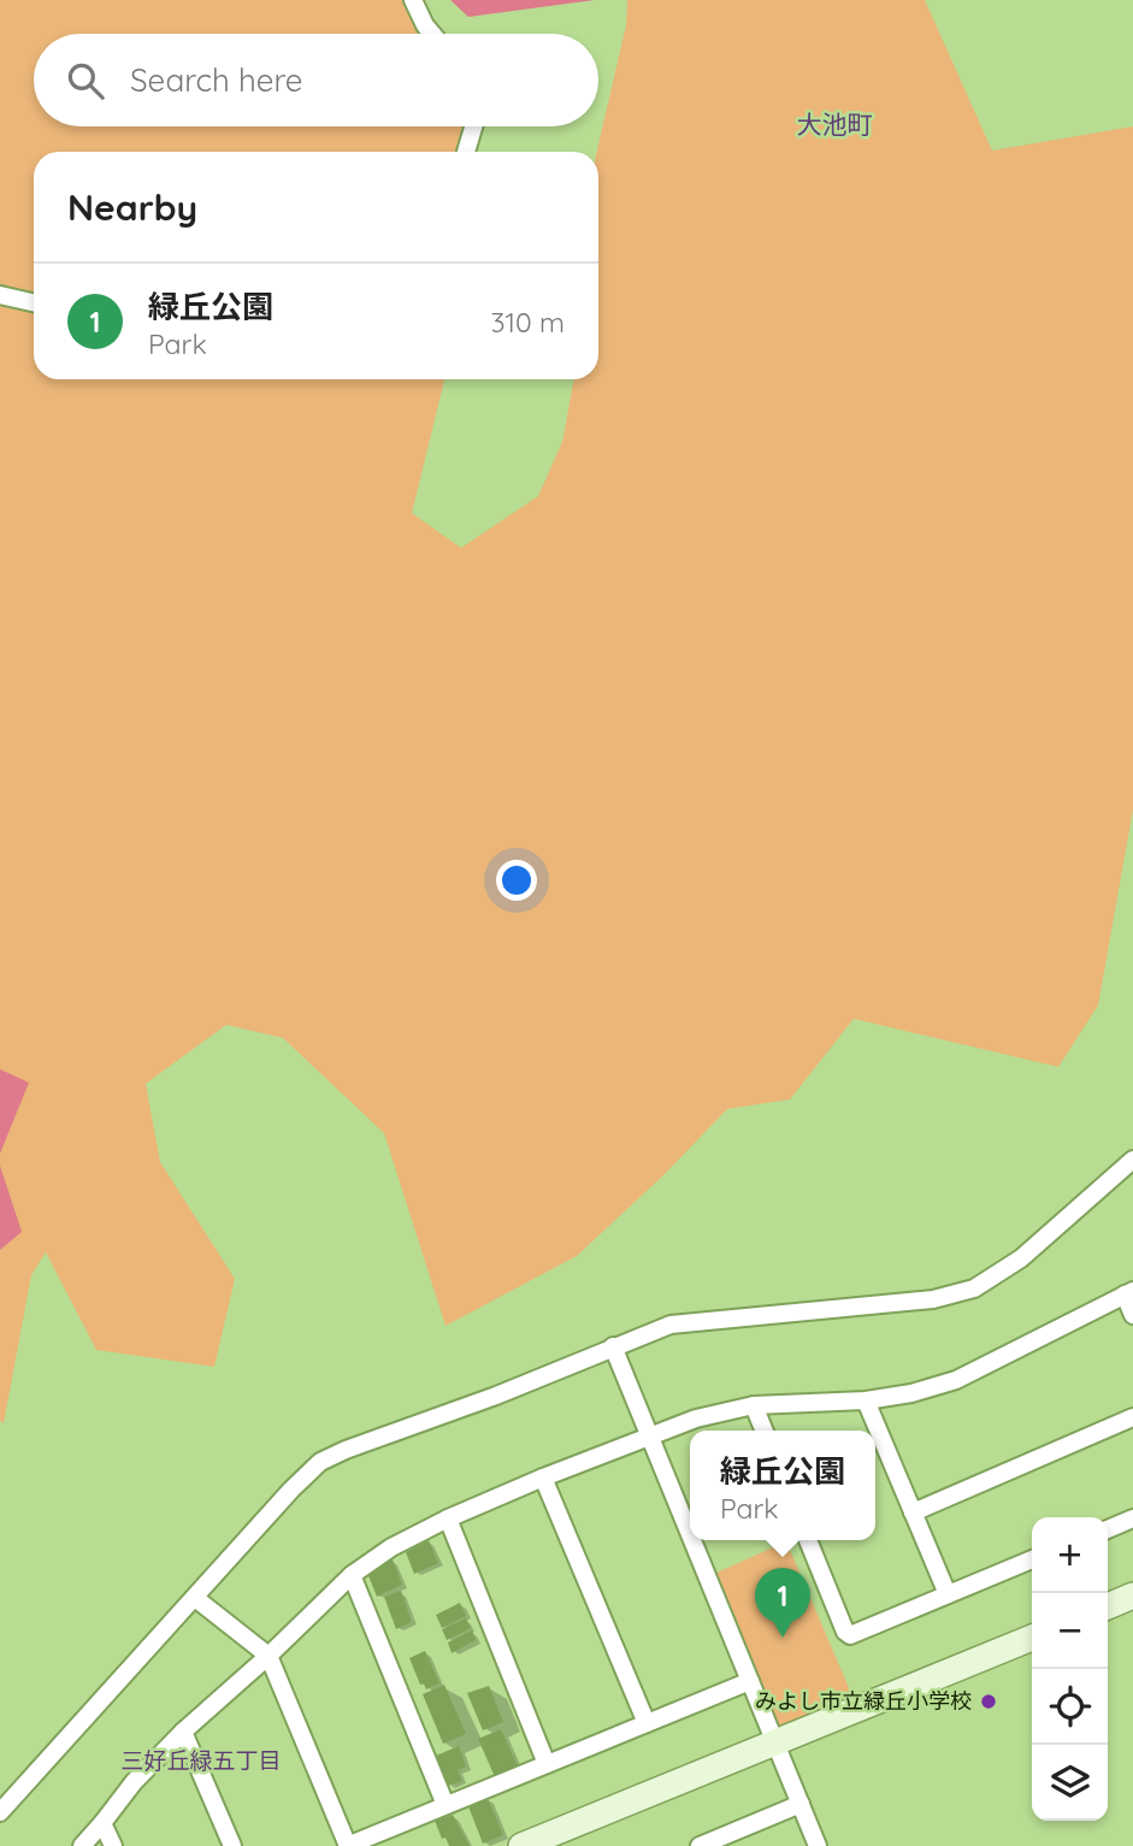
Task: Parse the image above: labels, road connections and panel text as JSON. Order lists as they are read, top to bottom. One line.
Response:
{"districts":["大池町","三好丘緑五丁目"],"places":["みよし市立緑丘小学校"],"page":{"search":"Search here","heading":"Nearby","list":[{"mark":"1","name":"緑丘公園","note":"Park","value":"310 m"}],"popup":["緑丘公園","Park"],"map_buttons":["+","−"],"pins":"1"}}
